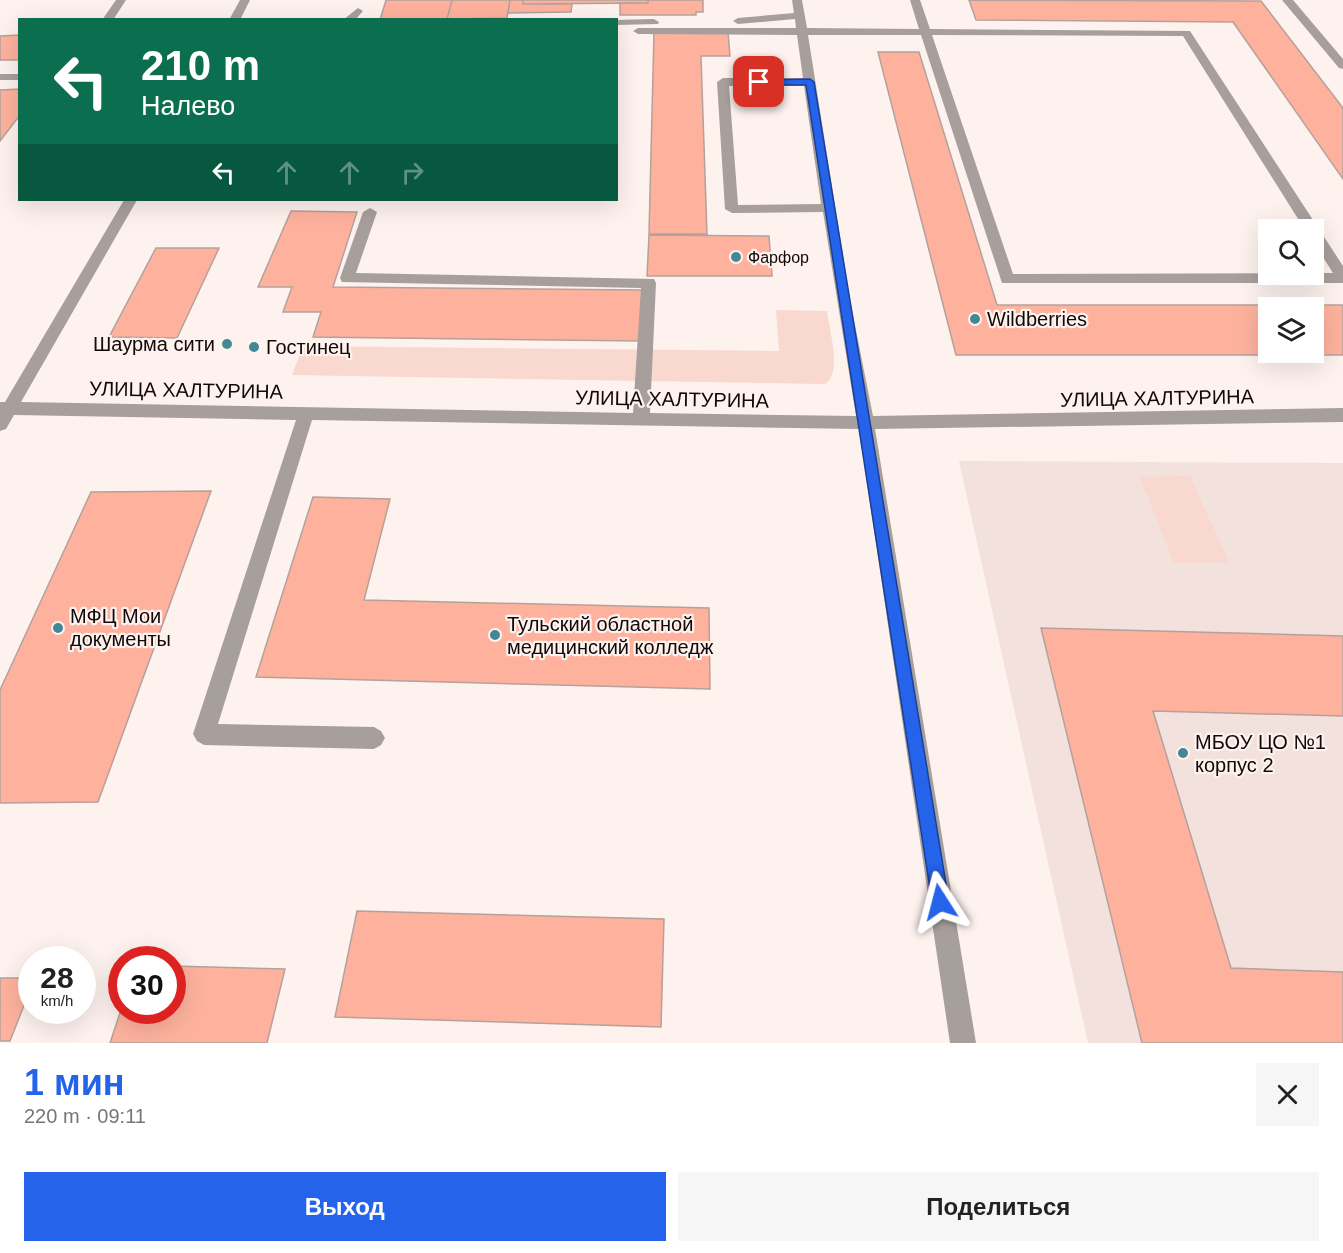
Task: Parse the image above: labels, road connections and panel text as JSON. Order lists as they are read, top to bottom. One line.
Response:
{"streets":{"street":["УЛИЦА ХАЛТУРИНА"]},"places":["Фарфор","Wildberries","Шаурма сити","Гостинец","МФЦ Мои документы","Тульский областной медицинский колледж","МБОУ ЦО №1 корпус 2"],"page":{"turn":["210 m","Налево"],"speed":"28 km/h","limit":"30","heading":["1 мин","220 m · 09:11"],"buttons":["Выход","Поделиться"]}}
